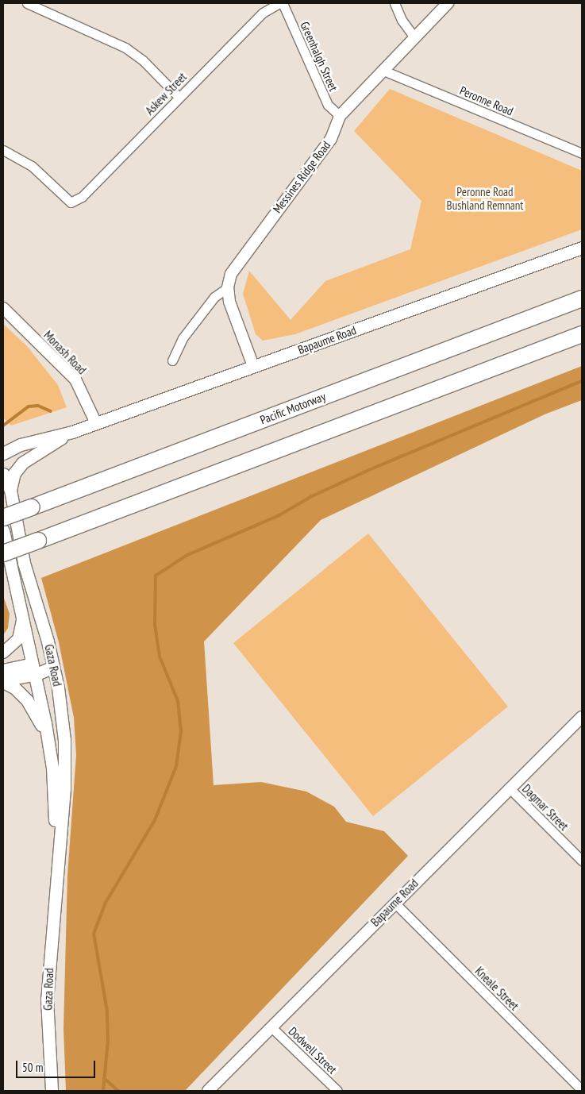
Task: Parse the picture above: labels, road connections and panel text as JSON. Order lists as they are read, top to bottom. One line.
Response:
{"streets":{"highway":["Pacific Motorway"],"main road":["Bapaume Road","Gaza Road"],"street":["Greenhalgh Street","Askew Street","Peronne Road","Messines Ridge Road","Monash Road","Dagmar Street","Kneale Street","Dodwell Street"]},"crossings":[["Greenhalgh Street","Messines Ridge Road"],["Peronne Road","Messines Ridge Road"],["Messines Ridge Road","Bapaume Road"],["Bapaume Road","Monash Road"],["Bapaume Road","Gaza Road"],["Bapaume Road","Dagmar Street"],["Bapaume Road","Kneale Street"],["Bapaume Road","Dodwell Street"]],"parks":["Peronne Road Bushland Remnant"],"scale_bar":"50 m"}
